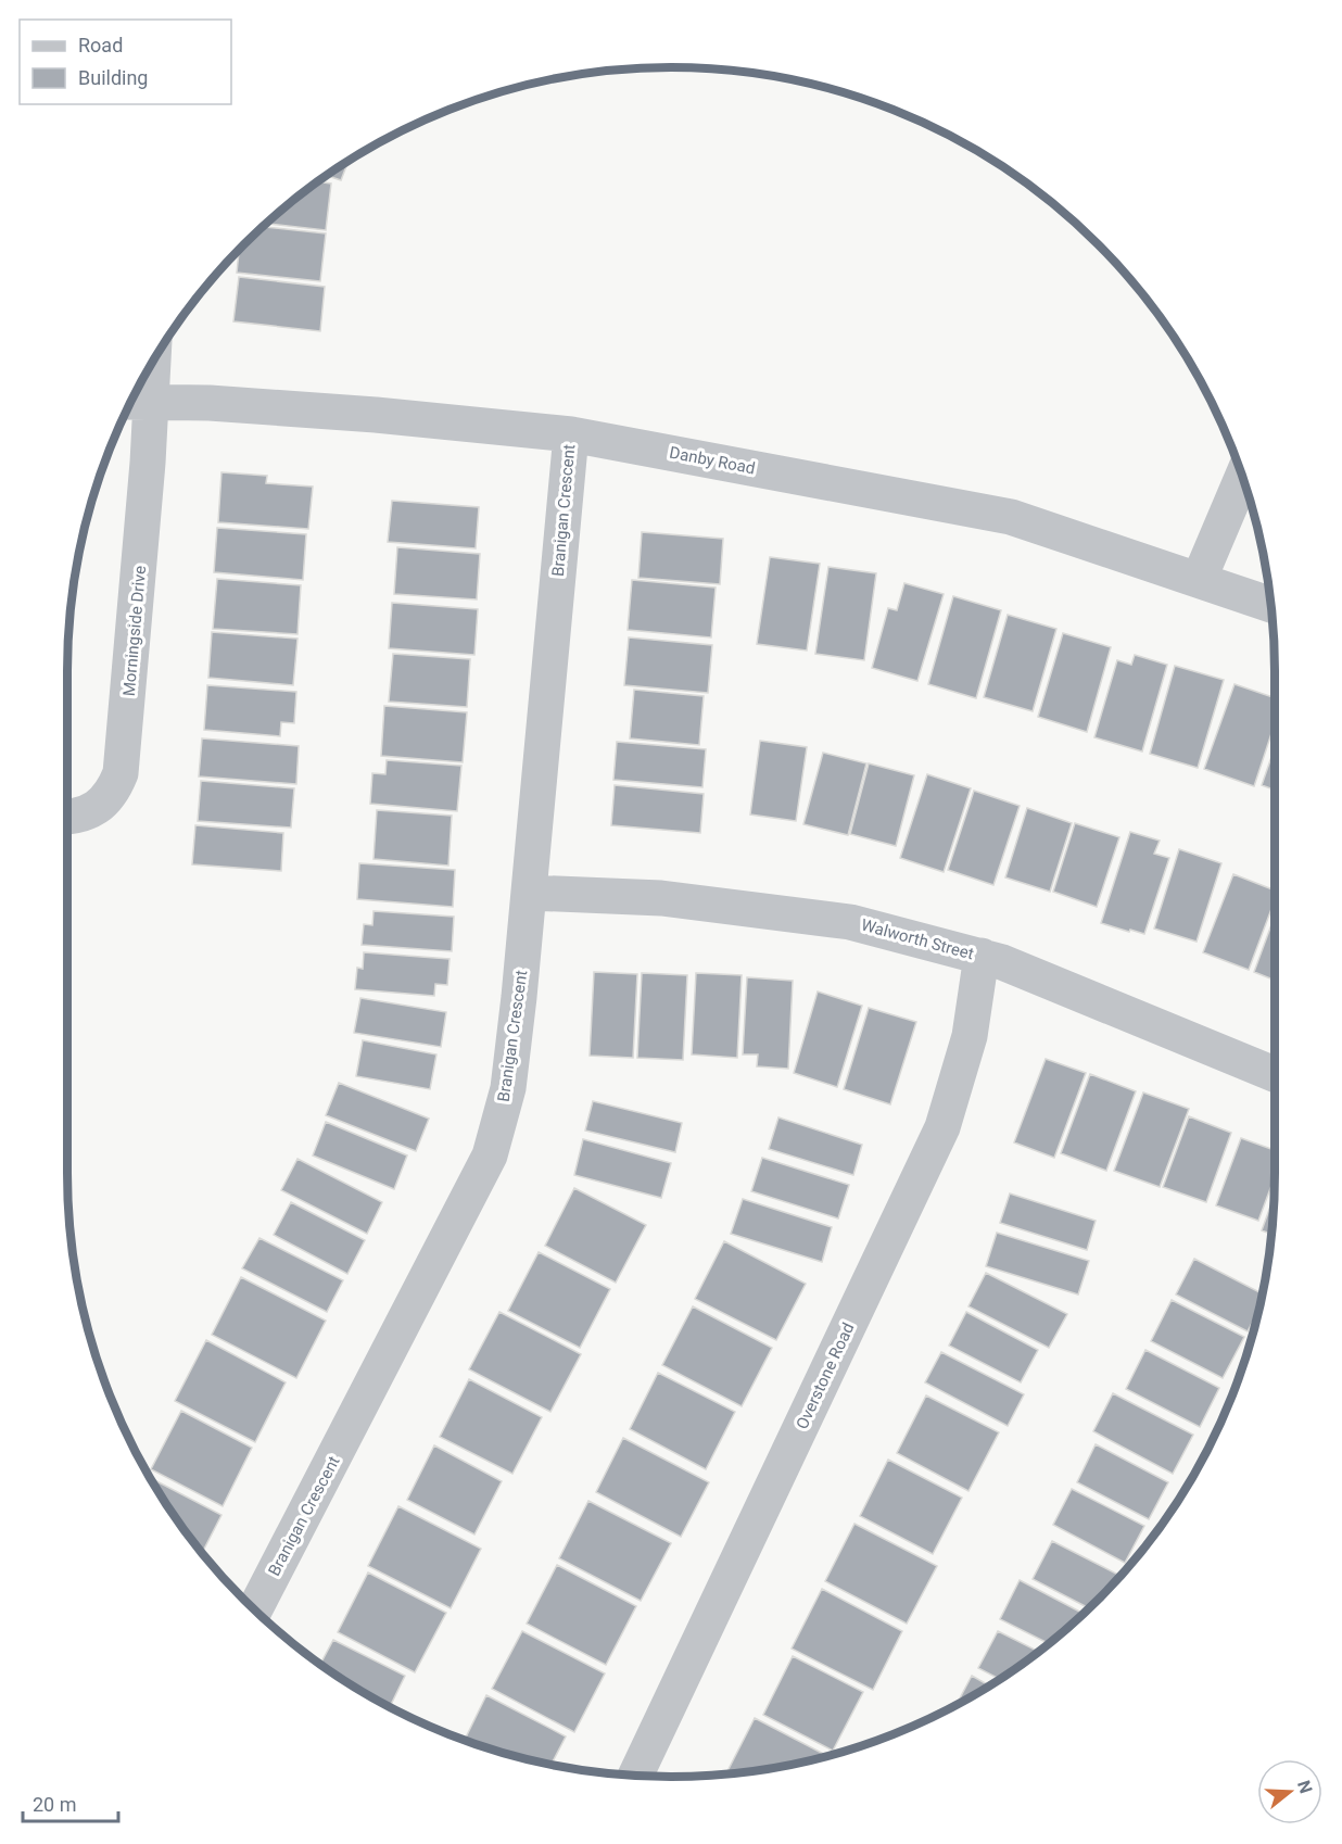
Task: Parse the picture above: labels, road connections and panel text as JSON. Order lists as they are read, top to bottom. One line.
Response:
{"streets":{"street":["Danby Road","Branigan Crescent","Morningside Drive","Walworth Street","Overstone Road"]},"crossings":[["Danby Road","Branigan Crescent"],["Danby Road","Morningside Drive"],["Branigan Crescent","Walworth Street"],["Walworth Street","Overstone Road"]],"legend":["Road","Building"],"scale_bar":"20 m","north":"right"}
